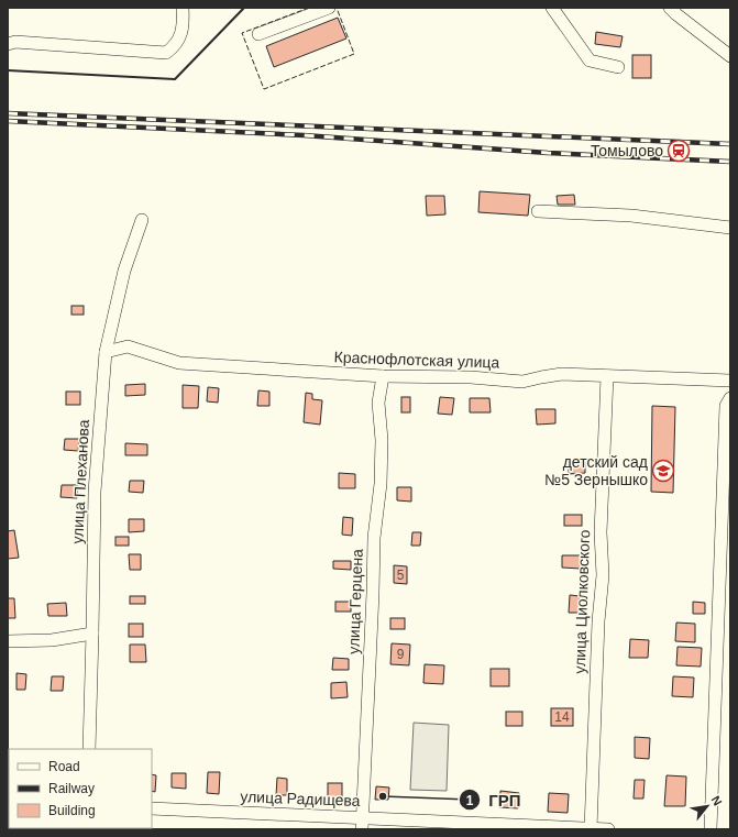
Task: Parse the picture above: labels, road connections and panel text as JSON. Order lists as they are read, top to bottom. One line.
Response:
{"streets":{"street":["Краснофлотская улица","улица Плеханова","улица Герцена","улица Циолковского","улица Радищева"]},"crossings":[["Краснофлотская улица","улица Плеханова"],["Краснофлотская улица","улица Герцена"],["Краснофлотская улица","улица Циолковского"],["улица Герцена","улица Радищева"],["улица Циолковского","улица Радищева"]],"places":{"station":["Томылово"],"school or university":["детский сад №5 Зернышко"],"other":["ГРП"]},"house_numbers":["5","9","14"],"legend":["Road","Railway","Building"],"north":"top right"}
